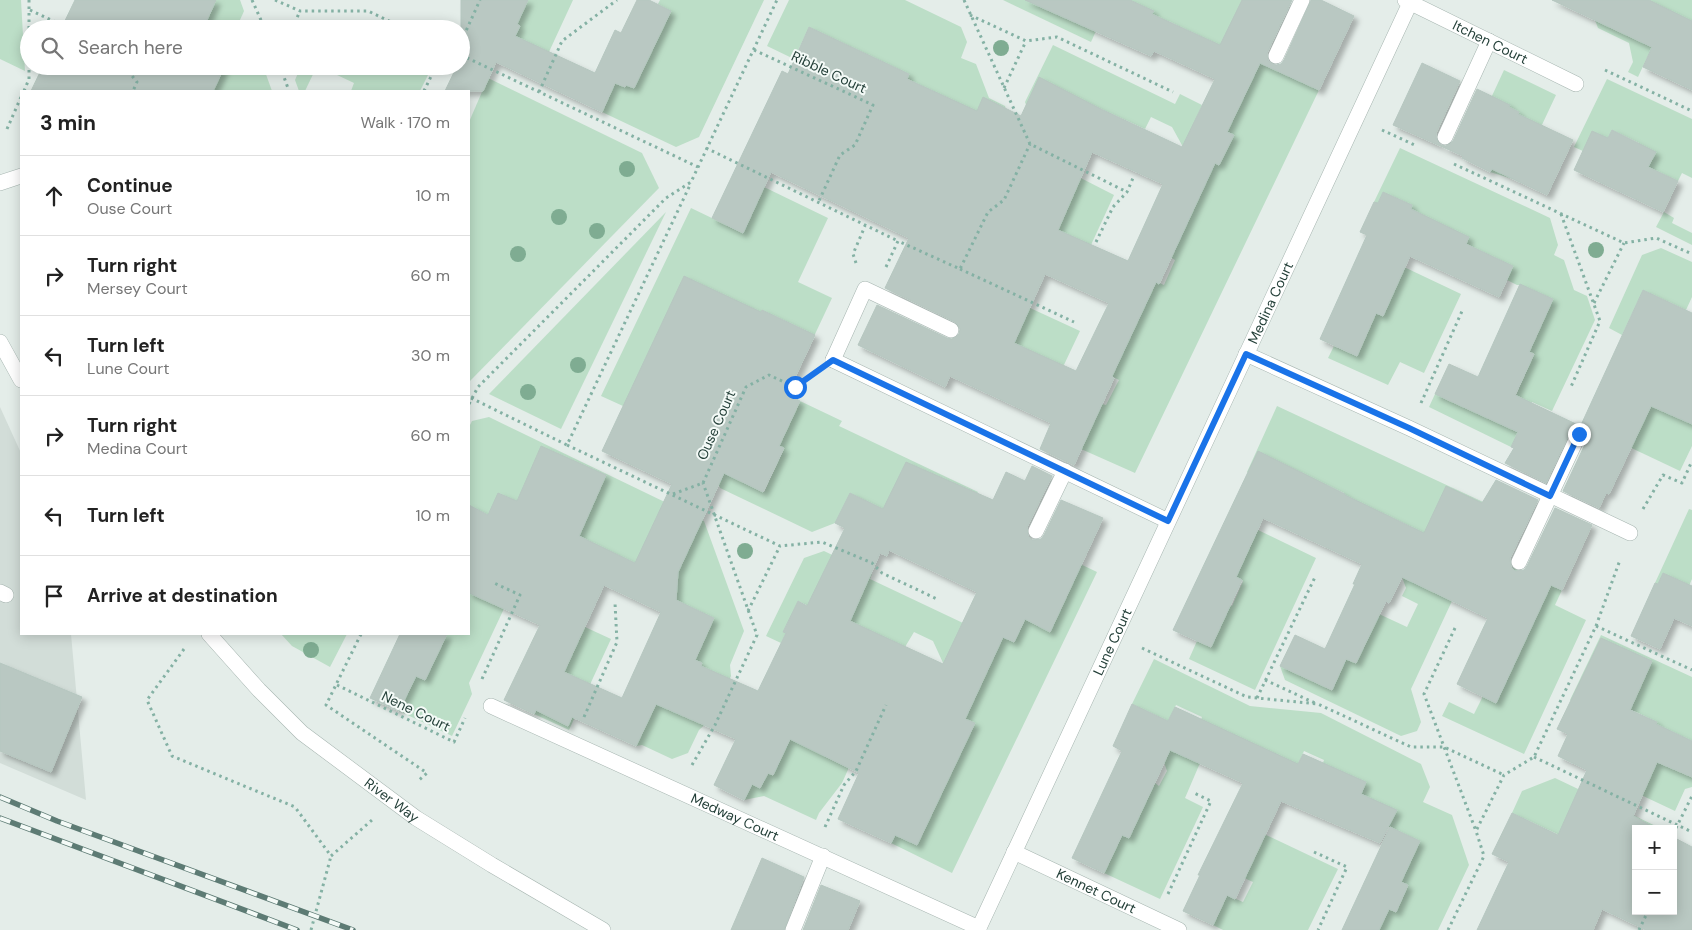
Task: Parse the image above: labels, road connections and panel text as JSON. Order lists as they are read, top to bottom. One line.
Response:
{"streets":{"street":["Itchen Court","Medina Court","Lune Court","River Way","Medway Court","Kennet Court"],"path":["Ribble Court","Ouse Court","Nene Court"]},"crossings":[["Itchen Court","Medina Court"],["Medina Court","Lune Court"],["Lune Court","Medway Court"],["Lune Court","Kennet Court"]],"page":{"search":"Search here","heading":["3 min","Walk · 170 m"],"list":[["Continue","Ouse Court","10 m"],["Turn right","Mersey Court","60 m"],["Turn left","Lune Court","30 m"],["Turn right","Medina Court","60 m"],["Turn left","10 m"],"Arrive at destination"],"map_buttons":["+","−"]}}
